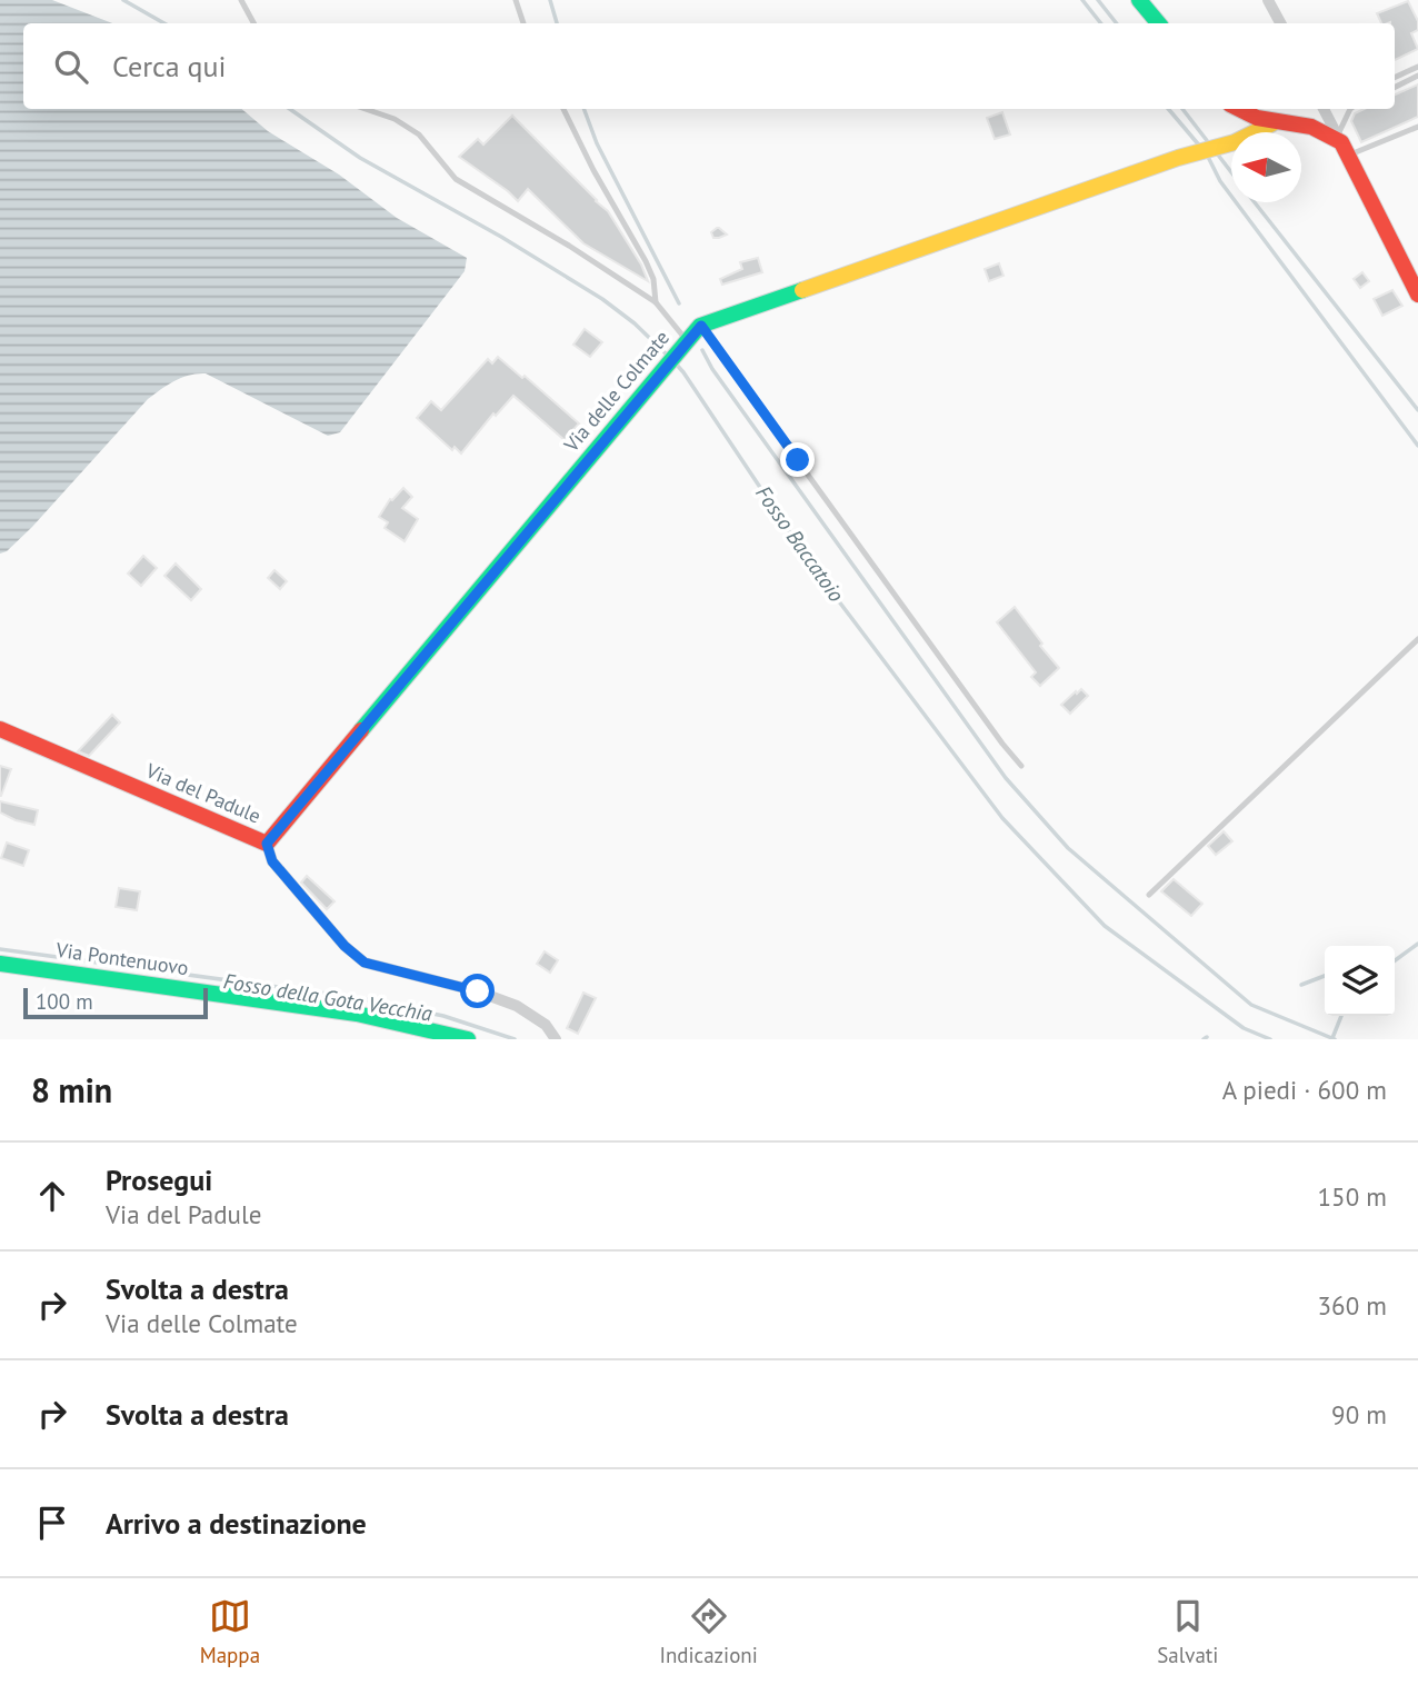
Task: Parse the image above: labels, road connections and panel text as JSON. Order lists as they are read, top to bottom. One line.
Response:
{"streets":{"street":["Via delle Colmate","Via del Padule","Via Pontenuovo"]},"crossings":[["Via delle Colmate","Via del Padule"]],"water":["Fosso Baccatoio","Fosso della Gota Vecchia"],"scale_bar":"100 m","north":"left","page":{"search":"Cerca qui","scale":"100 m","heading":["8 min","A piedi · 600 m"],"list":[["Prosegui","Via del Padule","150 m"],["Svolta a destra","Via delle Colmate","360 m"],["Svolta a destra","90 m"],"Arrivo a destinazione"],"nav":["Mappa","Indicazioni","Salvati"]}}
